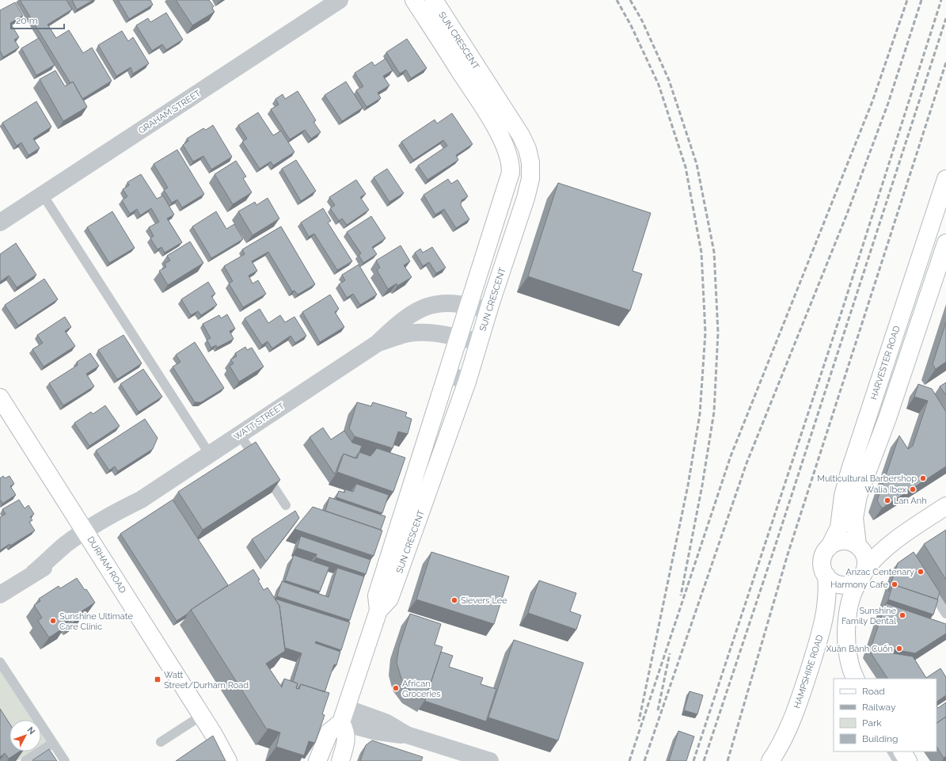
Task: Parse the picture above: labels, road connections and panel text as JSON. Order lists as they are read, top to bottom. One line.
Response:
{"streets":{"street":["SUN CRESCENT","GRAHAM STREET","HARVESTER ROAD","WATT STREET","DURHAM ROAD","HAMPSHIRE ROAD"]},"crossings":[["SUN CRESCENT","WATT STREET"],["HARVESTER ROAD","HAMPSHIRE ROAD"],["WATT STREET","DURHAM ROAD"]],"places":{"other":["Multicultural Barbershop","Walia Ibex","Lan Anh","Anzac Centenary","Harmony Cafe","Sievers Lee","Sunshine Family Dental","Sunshine Ultimate Care Clinic","Xuân Bánh Cuốn","African Groceries"],"transit":["Watt Street/Durham Road"]},"legend":["Road","Railway","Park","Building"],"scale_bar":"20 m","north":"top right"}
